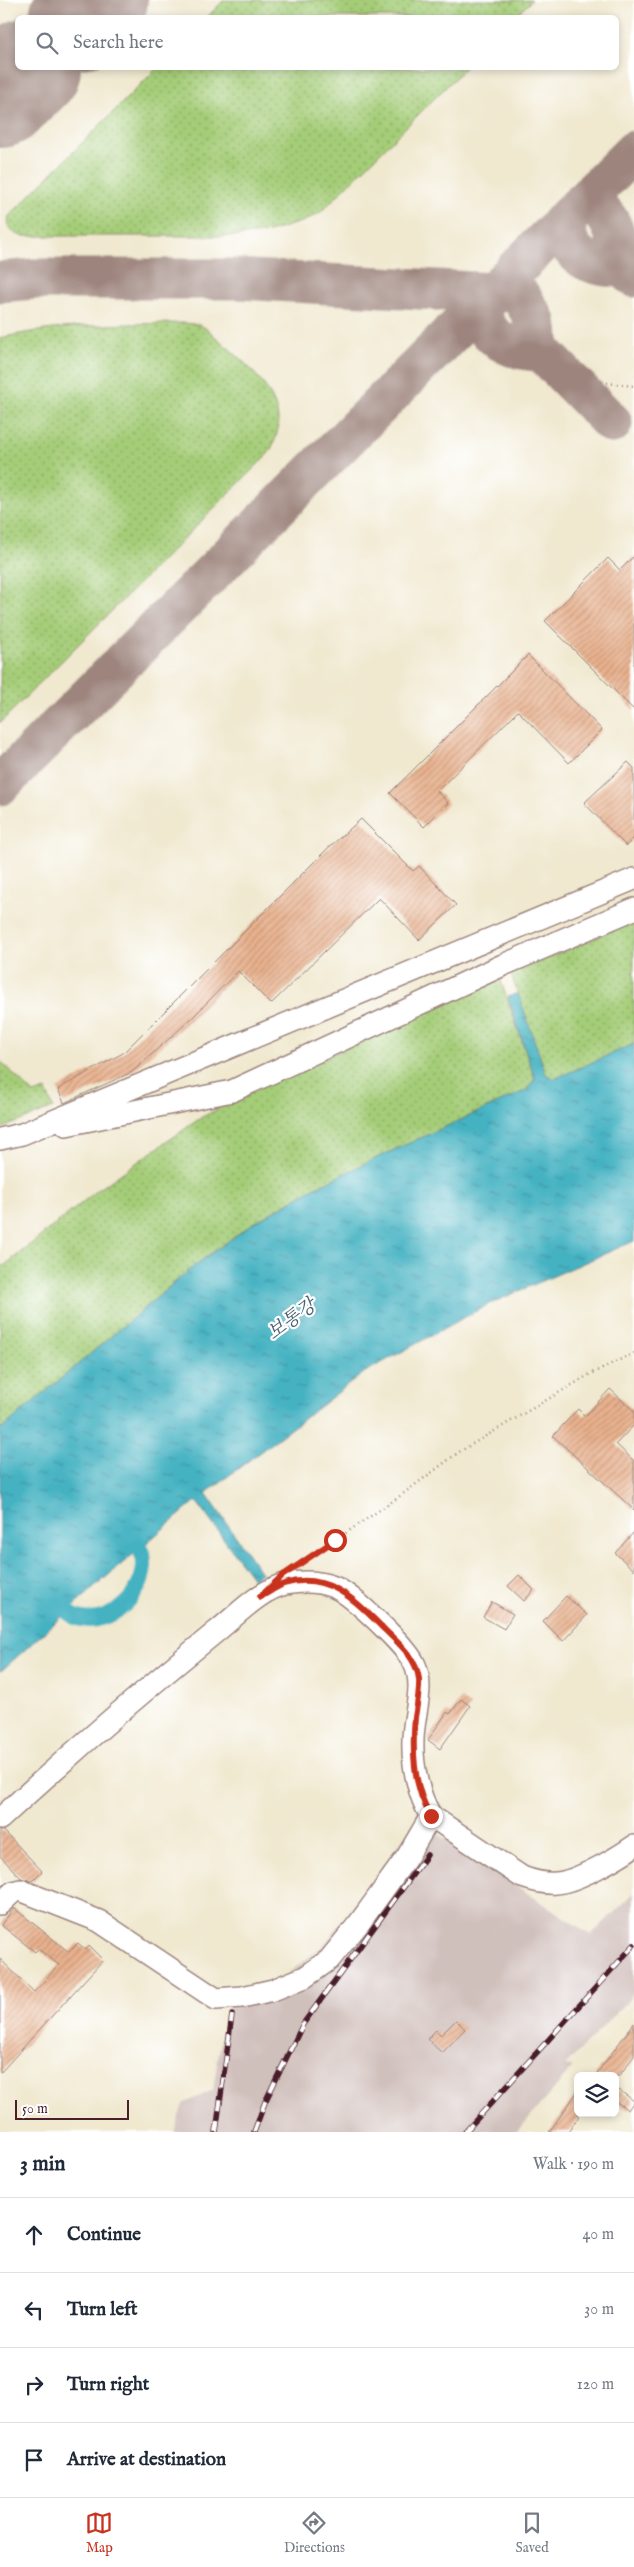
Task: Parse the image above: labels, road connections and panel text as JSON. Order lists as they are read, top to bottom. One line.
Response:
{"water":["보통강"],"scale_bar":"50 m","page":{"search":"Search here","scale":"50 m","heading":["3 min","Walk · 190 m"],"list":[["Continue","40 m"],["Turn left","30 m"],["Turn right","120 m"],"Arrive at destination"],"nav":["Map","Directions","Saved"]}}
